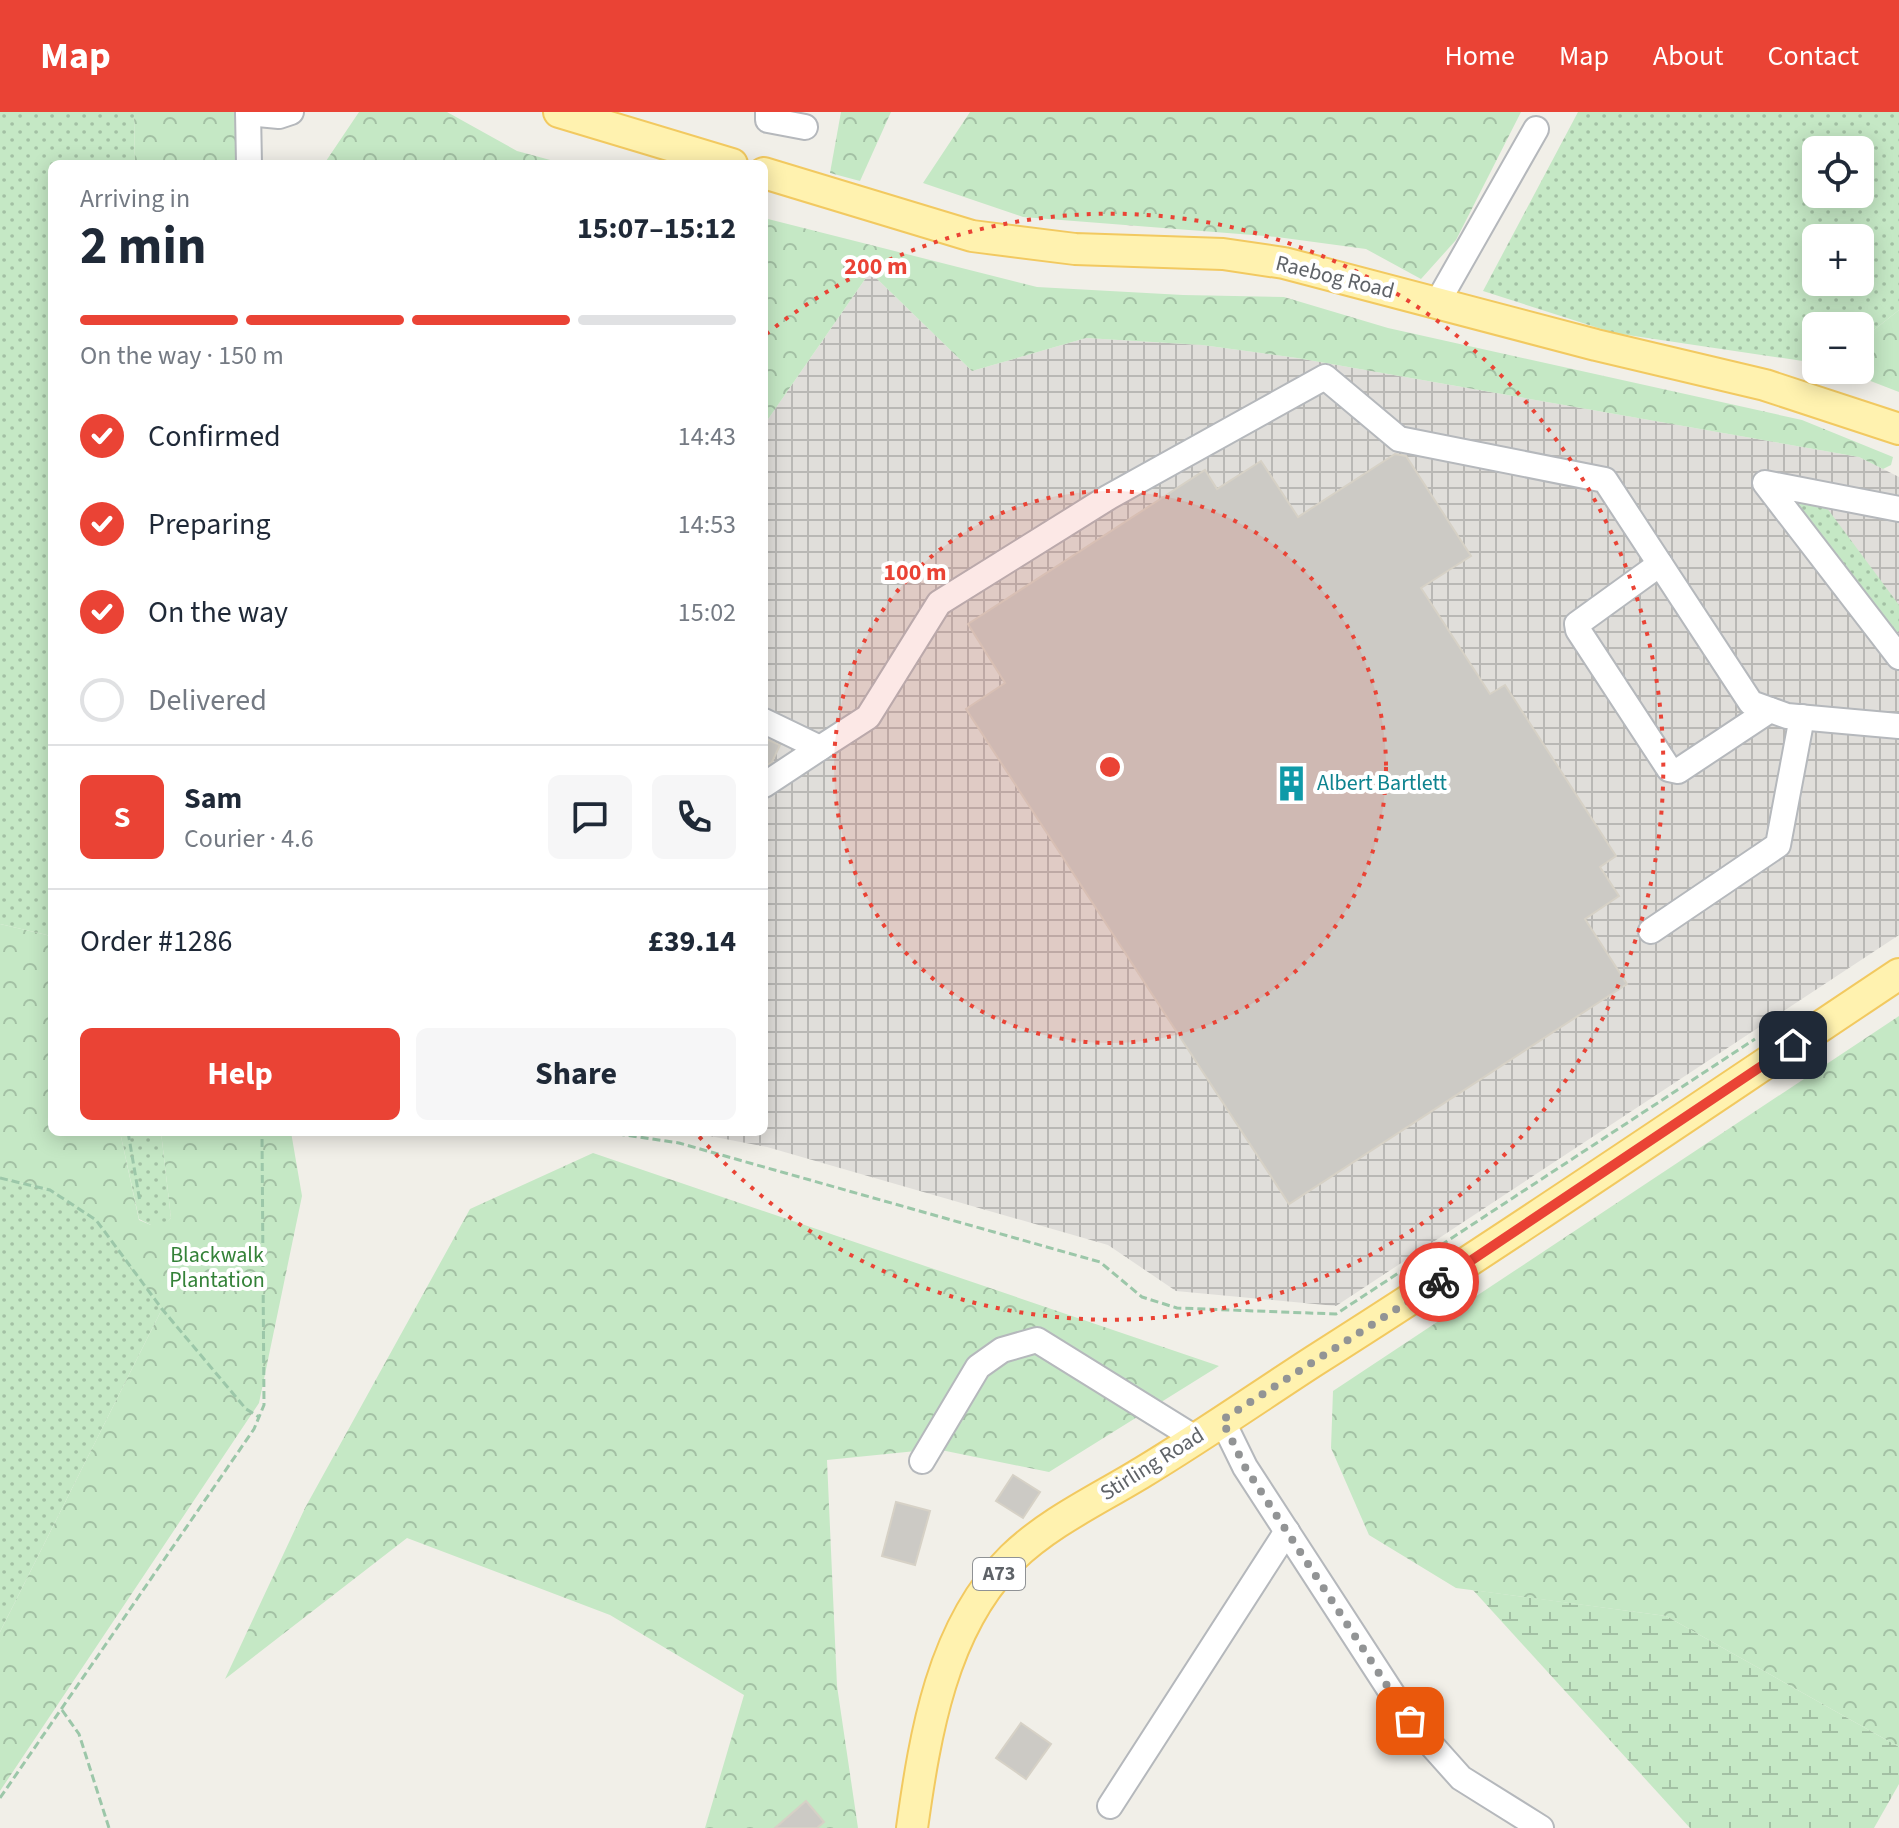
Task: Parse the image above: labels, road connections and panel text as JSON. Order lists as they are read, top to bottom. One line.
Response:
{"streets":{"main road":["Raebog Road","Stirling Road","A73"]},"parks":["Blackwalk Plantation"],"places":{"building":["Albert Bartlett"]},"page":{"header":"Map","nav":["Home","Map","About","Contact"],"map_buttons":["+","−"],"heading":["2 min","Arriving in","15:07–15:12"],"panel":["Sam","Courier · 4.6","Order #1286","£39.14"],"bar":"On the way · 150 m","list":[["Confirmed","14:43"],["Preparing","14:53"],["On the way","15:02"],"Delivered"],"round":"S","buttons":["Help","Share"]},"rings":["200 m","100 m"]}
